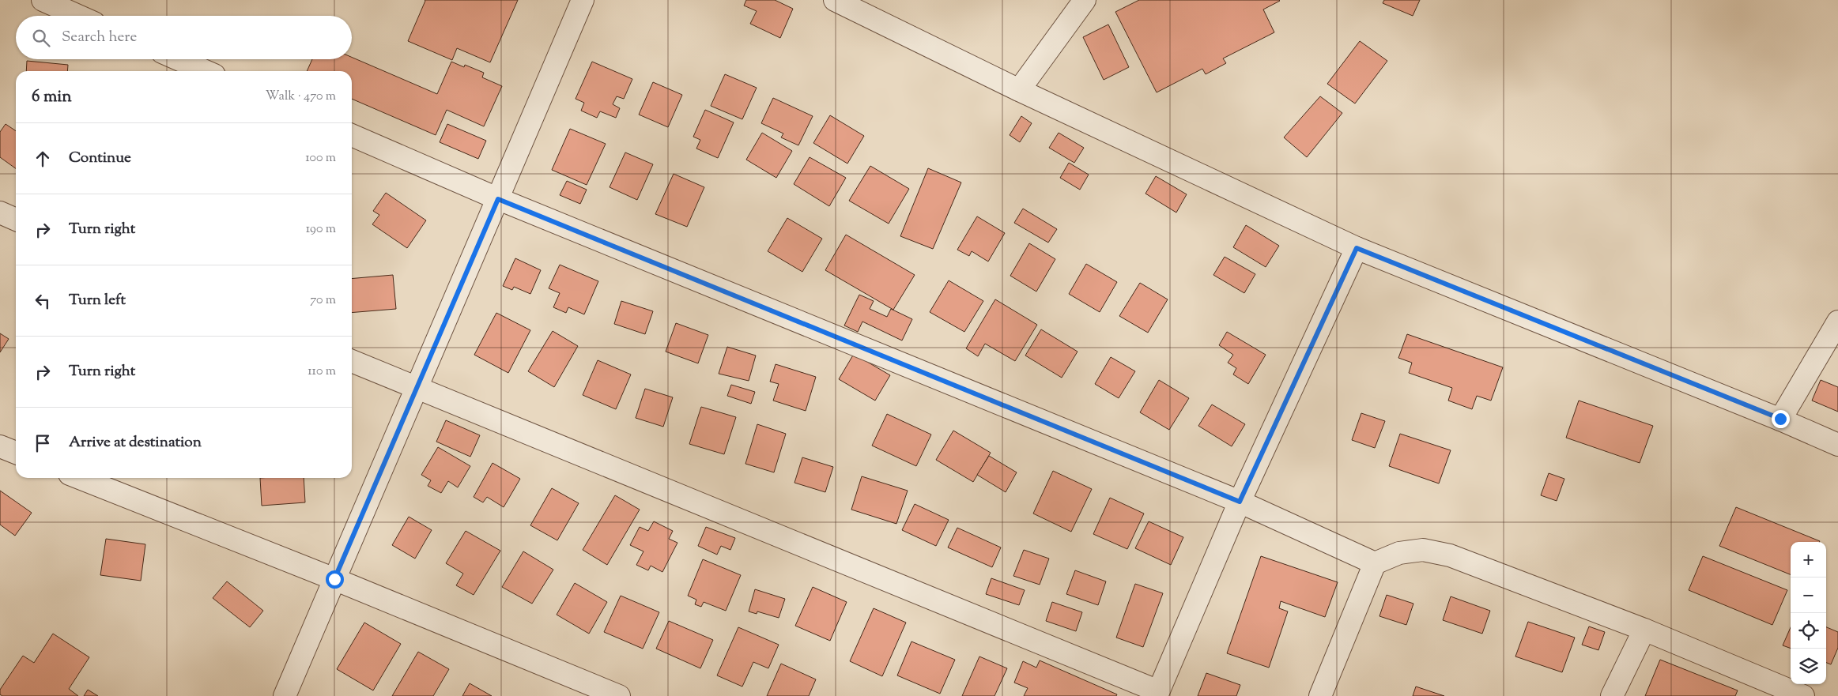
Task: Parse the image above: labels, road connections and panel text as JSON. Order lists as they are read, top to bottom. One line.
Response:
{"page":{"search":"Search here","heading":["6 min","Walk · 470 m"],"list":[["Continue","100 m"],["Turn right","190 m"],["Turn left","70 m"],["Turn right","110 m"],"Arrive at destination"],"map_buttons":["+","−"]}}
